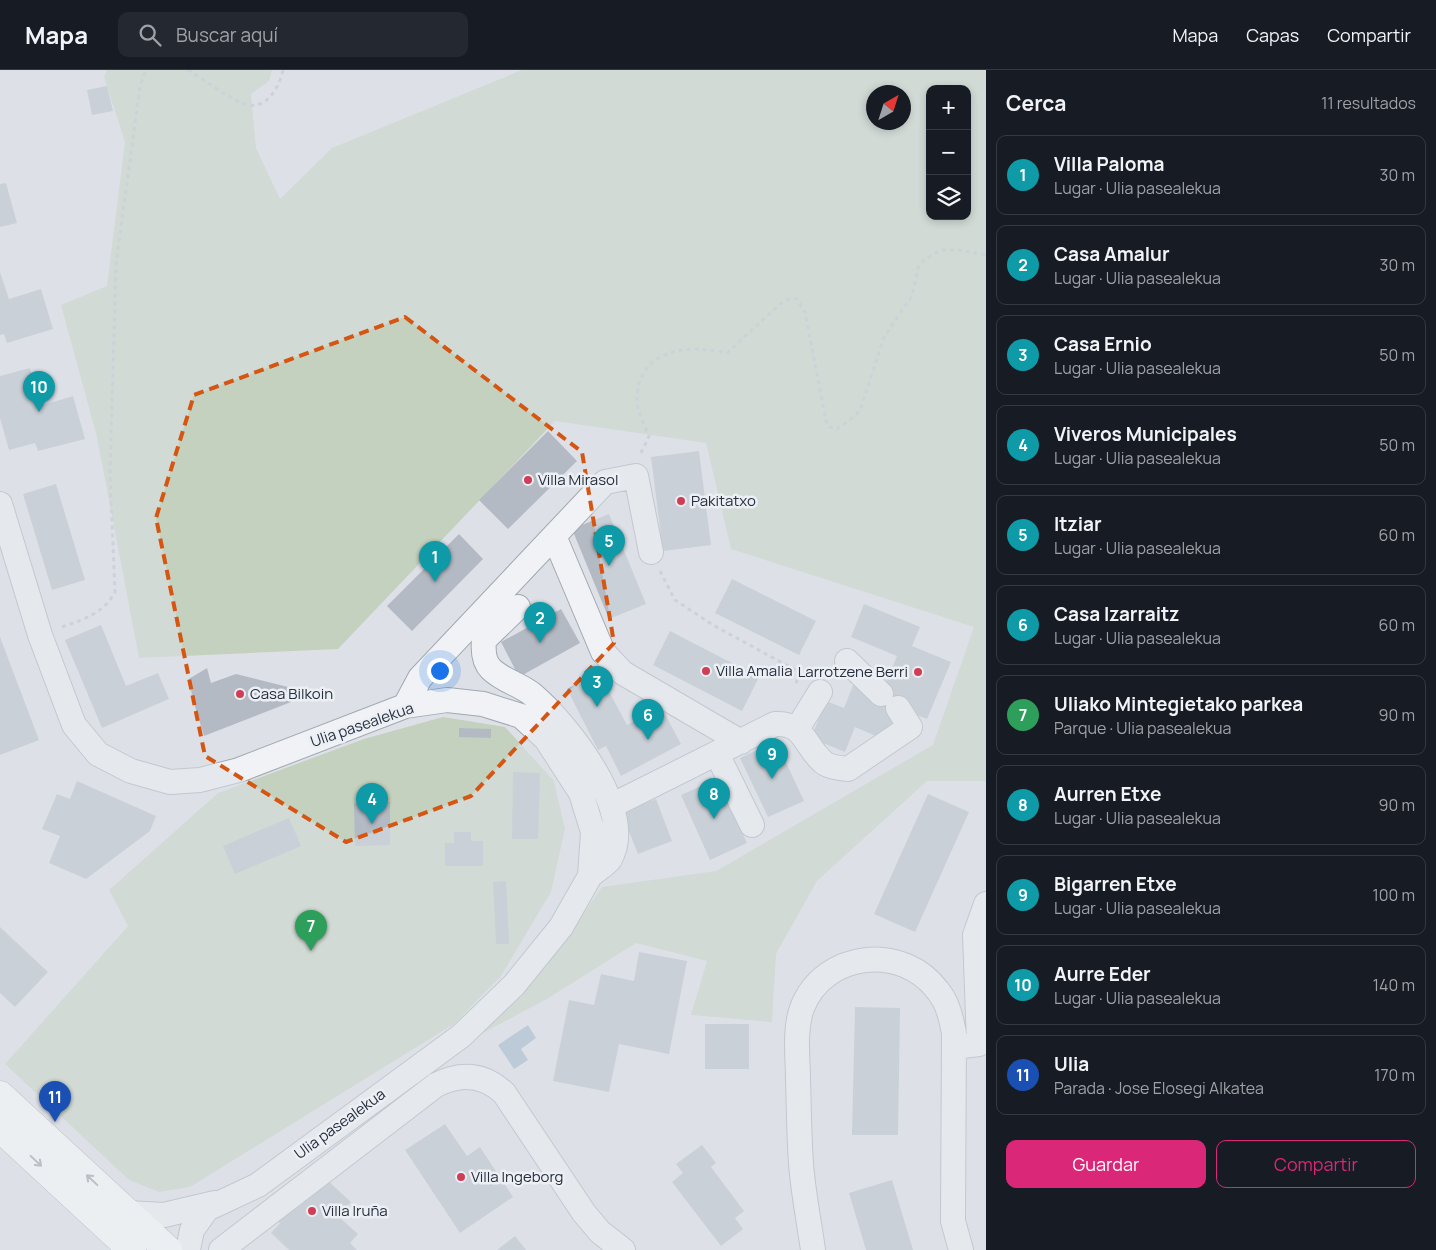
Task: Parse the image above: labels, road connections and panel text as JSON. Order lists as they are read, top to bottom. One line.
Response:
{"streets":{"street":["Ulia pasealekua"]},"places":["Villa Mirasol","Pakitatxo","Villa Amalia","Larrotzene Berri","Casa Bilkoin","Villa Ingeborg","Villa Iruña"],"north":"top right","page":{"header":"Mapa","search":"Buscar aquí","nav":["Mapa","Capas","Compartir"],"heading":["Cerca","11 resultados"],"map_buttons":["+","−"],"list":[{"mark":"1","name":"Villa Paloma","note":"Lugar · Ulia pasealekua","value":"30 m"},{"mark":"2","name":"Casa Amalur","note":"Lugar · Ulia pasealekua","value":"30 m"},{"mark":"3","name":"Casa Ernio","note":"Lugar · Ulia pasealekua","value":"50 m"},{"mark":"4","name":"Viveros Municipales","note":"Lugar · Ulia pasealekua","value":"50 m"},{"mark":"5","name":"Itziar","note":"Lugar · Ulia pasealekua","value":"60 m"},{"mark":"6","name":"Casa Izarraitz","note":"Lugar · Ulia pasealekua","value":"60 m"},{"mark":"7","name":"Uliako Mintegietako parkea","note":"Parque · Ulia pasealekua","value":"90 m"},{"mark":"8","name":"Aurren Etxe","note":"Lugar · Ulia pasealekua","value":"90 m"},{"mark":"9","name":"Bigarren Etxe","note":"Lugar · Ulia pasealekua","value":"100 m"},{"mark":"10","name":"Aurre Eder","note":"Lugar · Ulia pasealekua","value":"140 m"},{"mark":"11","name":"Ulia","note":"Parada · Jose Elosegi Alkatea","value":"170 m"}],"pins":["10","5","1","2","3","6","9","8","4","7","11"],"buttons":["Guardar","Compartir"]}}
